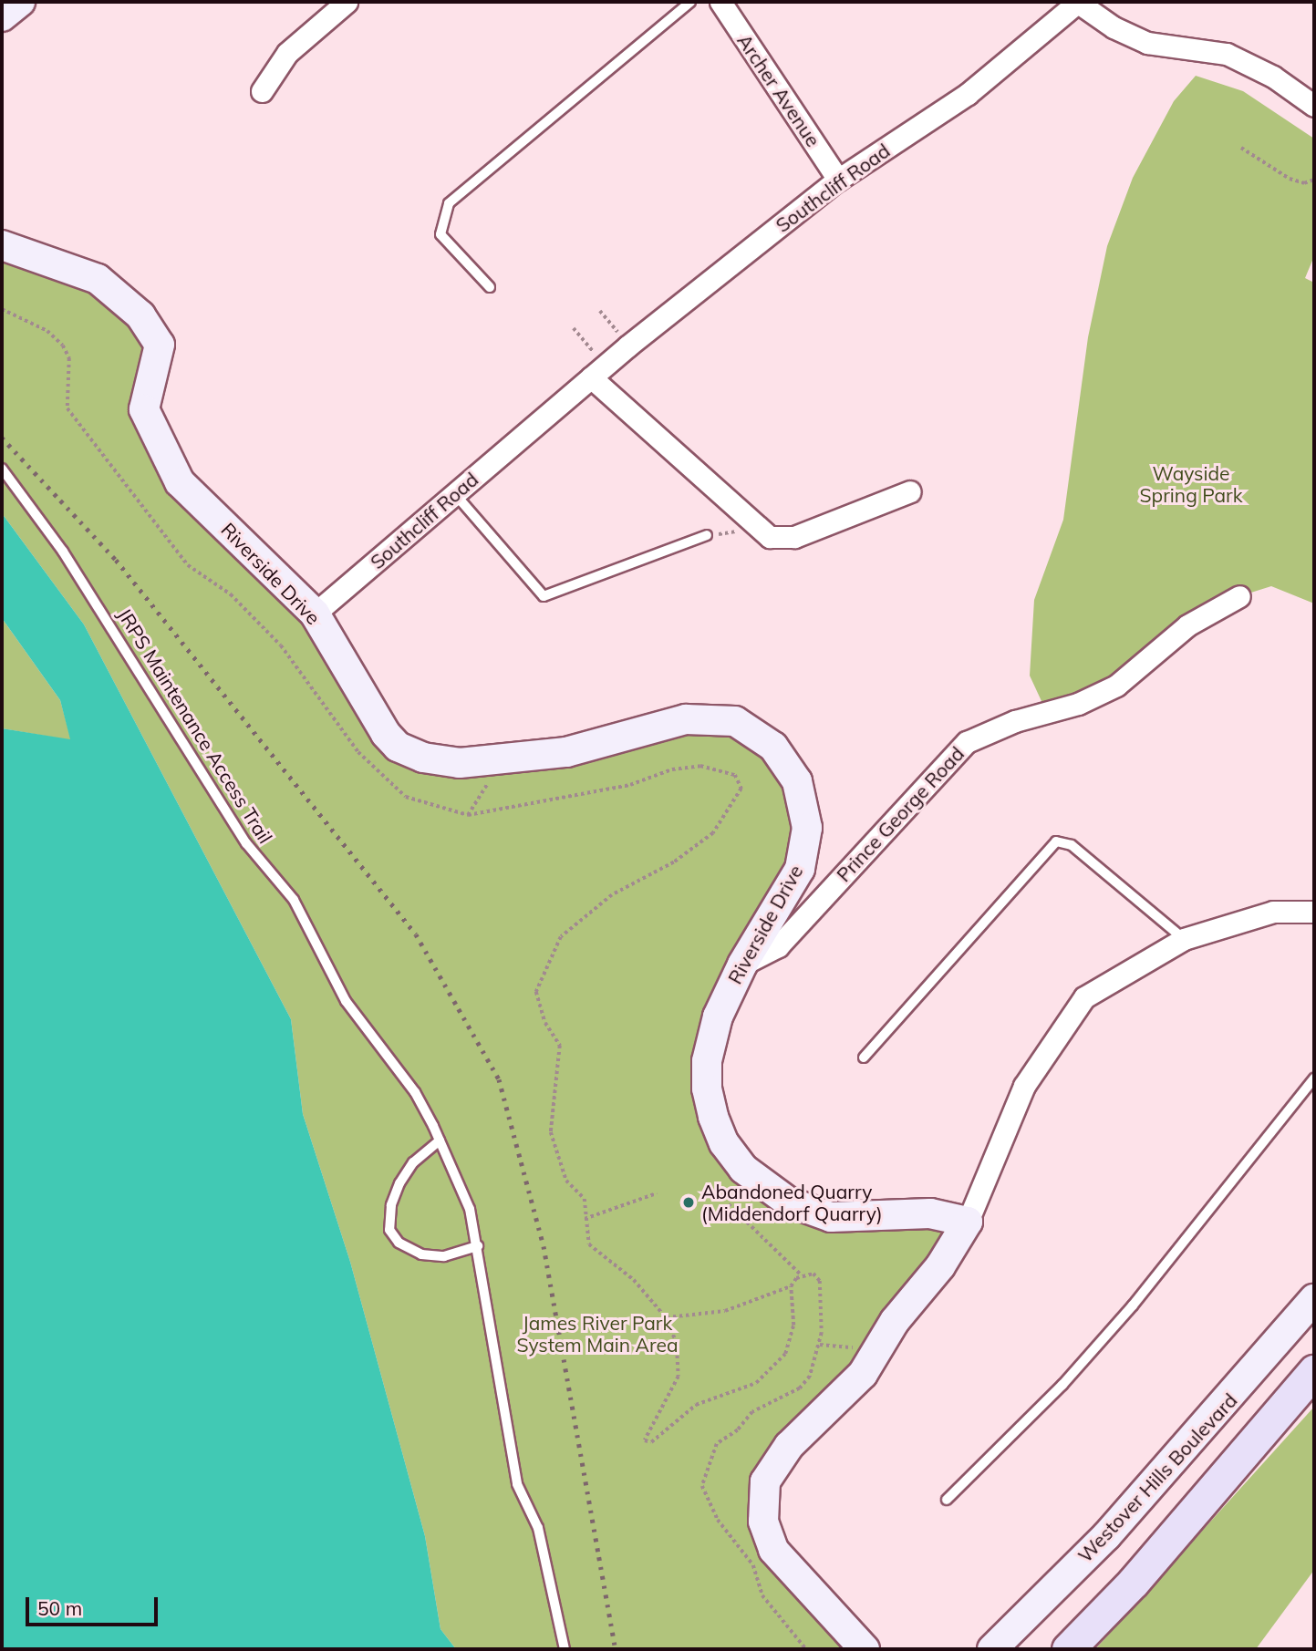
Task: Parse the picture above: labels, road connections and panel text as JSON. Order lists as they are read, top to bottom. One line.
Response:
{"streets":{"street":["Archer Avenue","Southcliff Road","Riverside Drive","Prince George Road","Westover Hills Boulevard"],"lane":["JRPS Maintenance Access Trail"]},"crossings":[["Archer Avenue","Southcliff Road"],["Southcliff Road","Riverside Drive"],["Riverside Drive","Prince George Road"]],"parks":["Wayside Spring Park","James River Park System Main Area"],"places":["Abandoned Quarry (Middendorf Quarry)"],"scale_bar":"50 m"}
